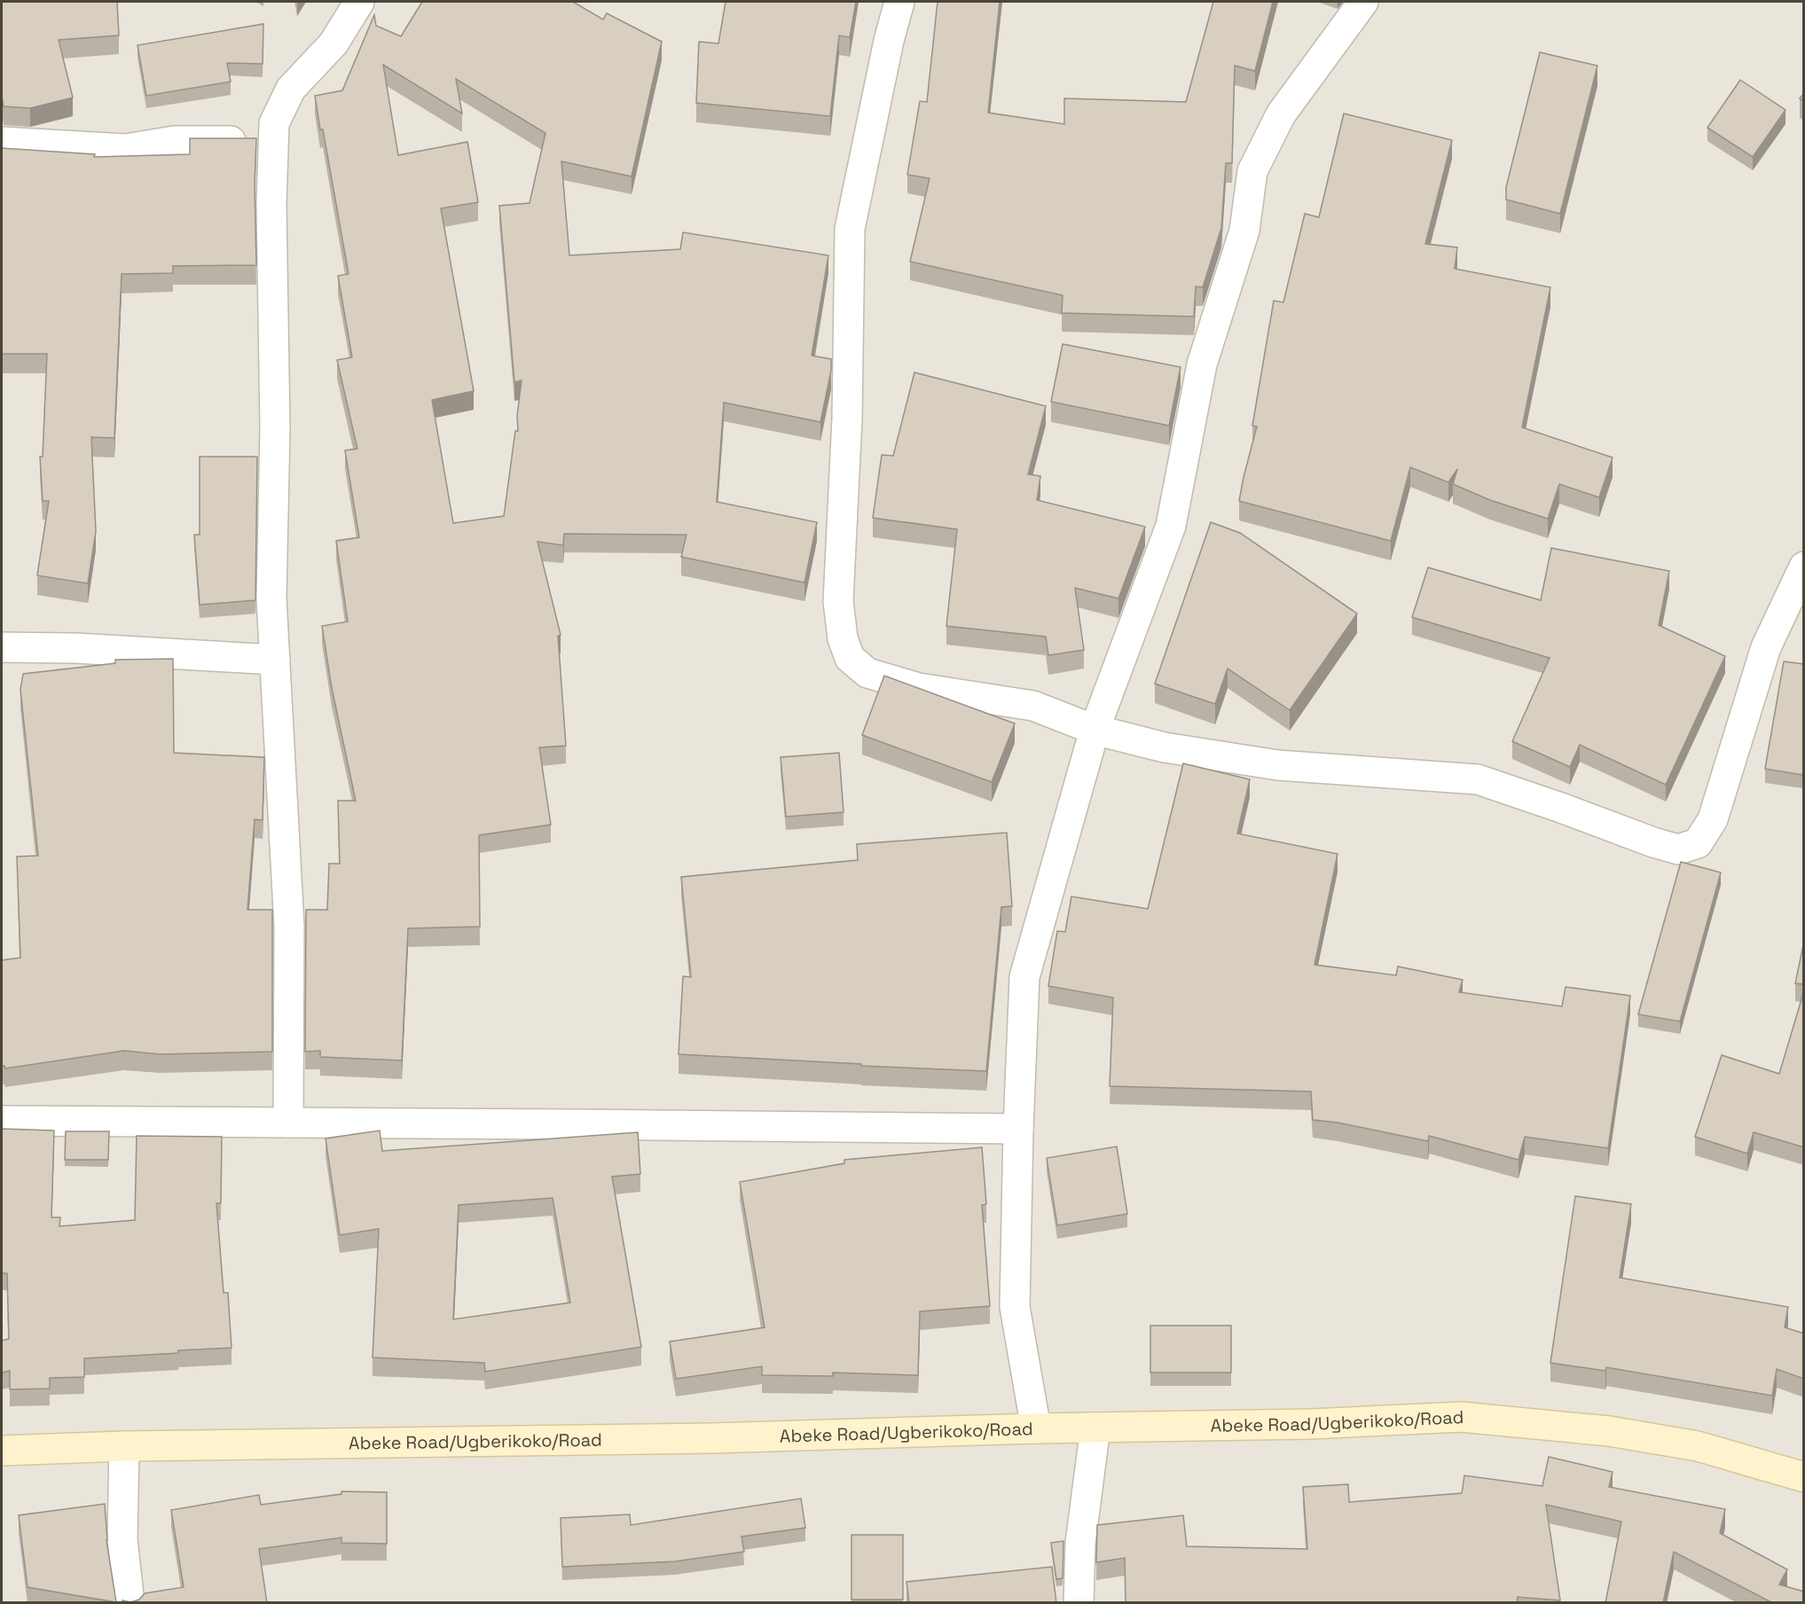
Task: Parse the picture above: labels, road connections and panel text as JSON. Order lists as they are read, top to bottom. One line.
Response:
{"streets":{"street":["Abeke Road/Ugberikoko/Road"]}}
